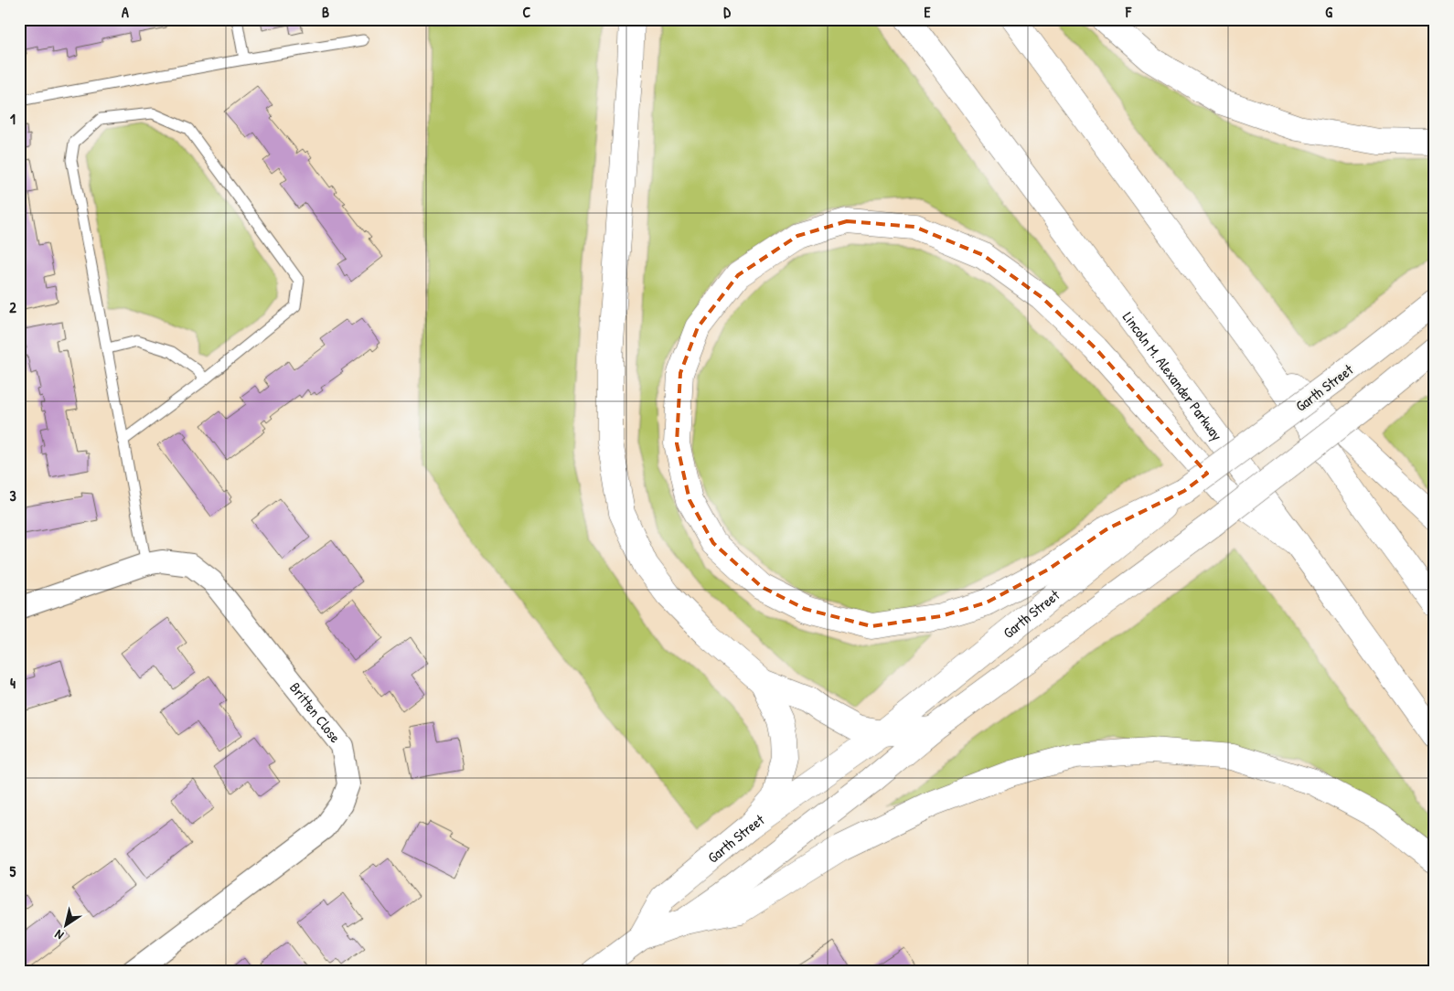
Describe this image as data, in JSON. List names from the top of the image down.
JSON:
{
  "streets": {
    "main road": ["Lincoln M. Alexander Parkway", "Garth Street"],
    "street": ["Britten Close"]
  },
  "north": "bottom left",
  "grid": {
    "columns": [
      "A",
      "B",
      "C",
      "D",
      "E",
      "F",
      "G"
    ],
    "rows": [
      "1",
      "2",
      "3",
      "4",
      "5"
    ]
  }
}
